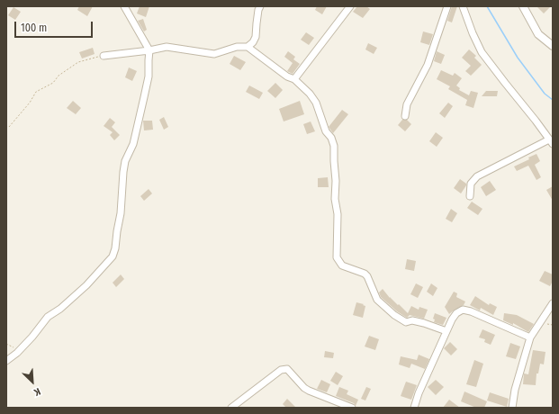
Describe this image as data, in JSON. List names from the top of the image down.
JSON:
{
  "scale_bar": "100 m",
  "north": "bottom right"
}
